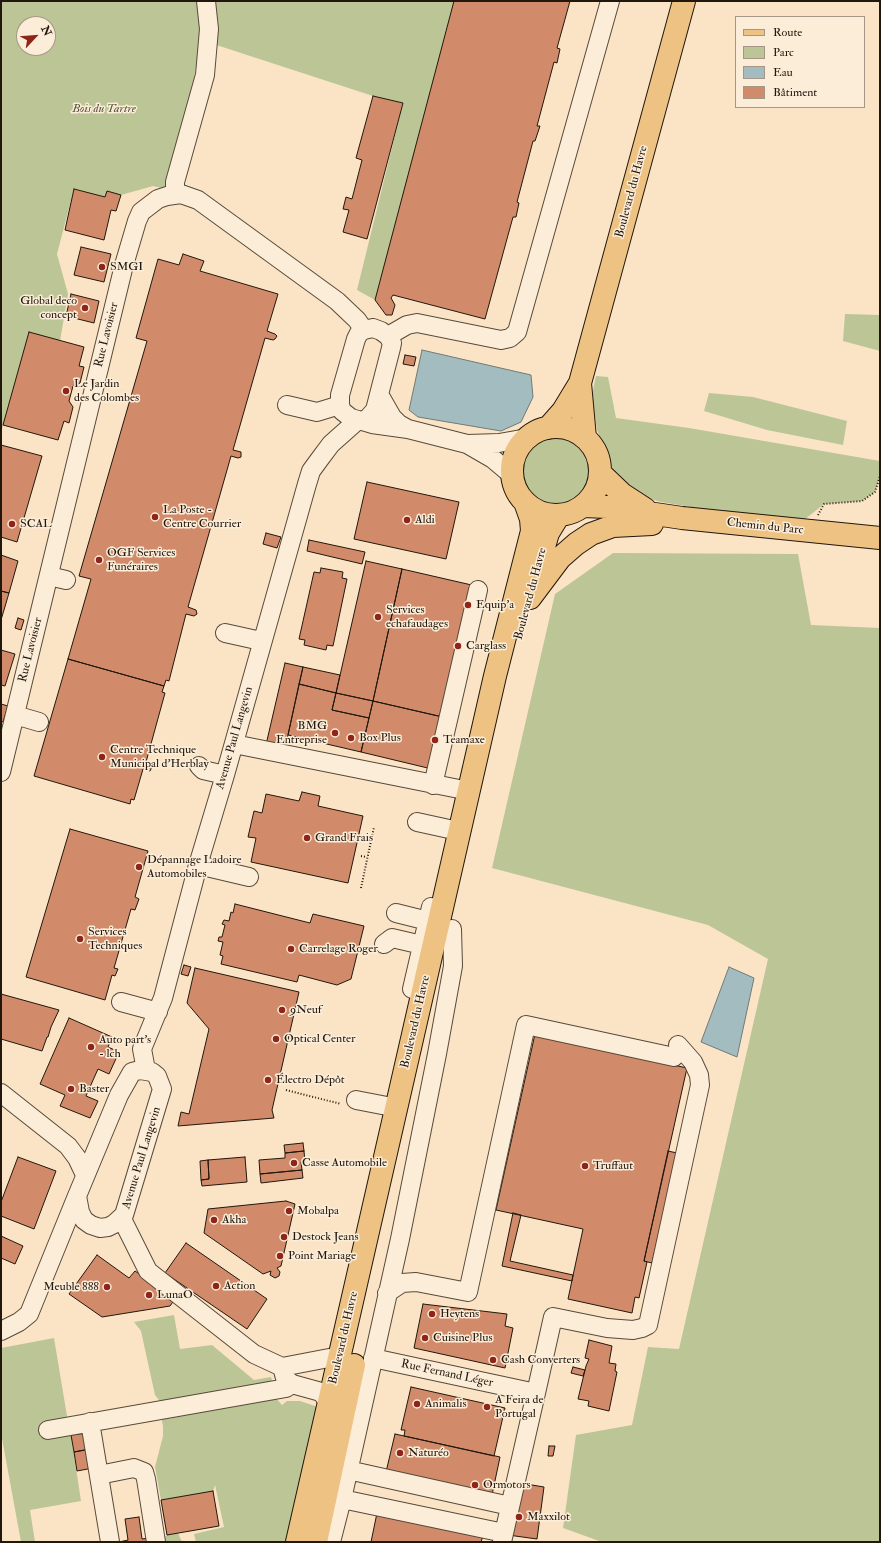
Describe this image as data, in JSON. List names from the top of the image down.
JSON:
{
  "streets": {
    "main road": ["Boulevard du Havre", "Chemin du Parc"],
    "street": ["Rue Lavoisier", "Avenue Paul Langevin", "Rue Fernand Léger"]
  },
  "crossings": [
    ["Boulevard du Havre", "Chemin du Parc"]
  ],
  "parks": ["Bois du Tartre"],
  "places": [
    "SMGI",
    "Global deco concept",
    "Le Jardin des Colombes",
    "La Poste - Centre Courrier",
    "Aldi",
    "SCAL",
    "OGF Services Funéraires",
    "Equip'a",
    "Services echafaudages",
    "Carglass",
    "BMG Entreprise",
    "Box Plus",
    "Teamaxe",
    "Centre Technique Municipal d'Herblay",
    "Grand Frais",
    "Dépannage Ladoire Automobiles",
    "Services Techniques",
    "Carrelage Roger",
    "9Neuf",
    "Optical Center",
    "Auto part's - lch",
    "Électro Dépôt",
    "Baster",
    "Casse Automobile",
    "Truffaut",
    "Mobalpa",
    "Akha",
    "Destock Jeans",
    "Point Mariage",
    "Action",
    "Meuble 888",
    "LunaO",
    "Heytens",
    "Cuisine Plus",
    "Cash Converters",
    "Animalis",
    "A Feira de Portugal",
    "Naturéo",
    "Ormotors",
    "Maxxilot"
  ],
  "legend": [
    "Route",
    "Parc",
    "Eau",
    "Bâtiment"
  ],
  "north": "top right"
}
